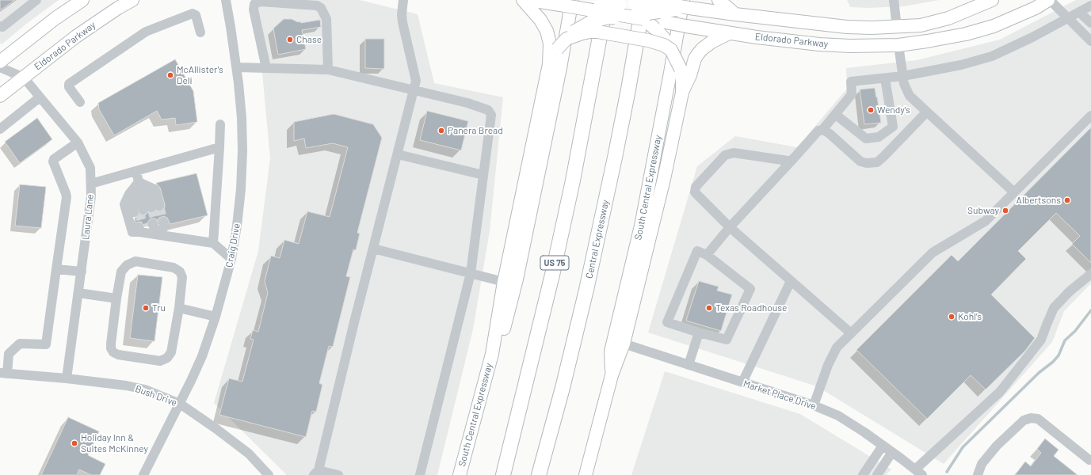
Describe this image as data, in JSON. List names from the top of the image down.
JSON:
{
  "streets": {
    "highway": ["Central Expressway", "US 75"],
    "main road": ["Eldorado Parkway", "South Central Expressway"],
    "street": [
      "Laura Lane",
      "Craig Drive",
      "Market Place Drive",
      "Bush Drive"
    ]
  },
  "crossings": [
    ["Eldorado Parkway", "South Central Expressway"],
    ["Eldorado Parkway", "Laura Lane"],
    ["Eldorado Parkway", "Central Expressway"],
    ["South Central Expressway", "Market Place Drive"],
    ["Laura Lane", "Bush Drive"],
    ["Craig Drive", "Bush Drive"]
  ],
  "places": [
    "Chase",
    "McAllister's Deli",
    "Wendy's",
    "Panera Bread",
    "Albertsons",
    "Subway",
    "Tru",
    "Texas Roadhouse",
    "Kohl's",
    "Holiday Inn & Suites McKinney"
  ]
}
